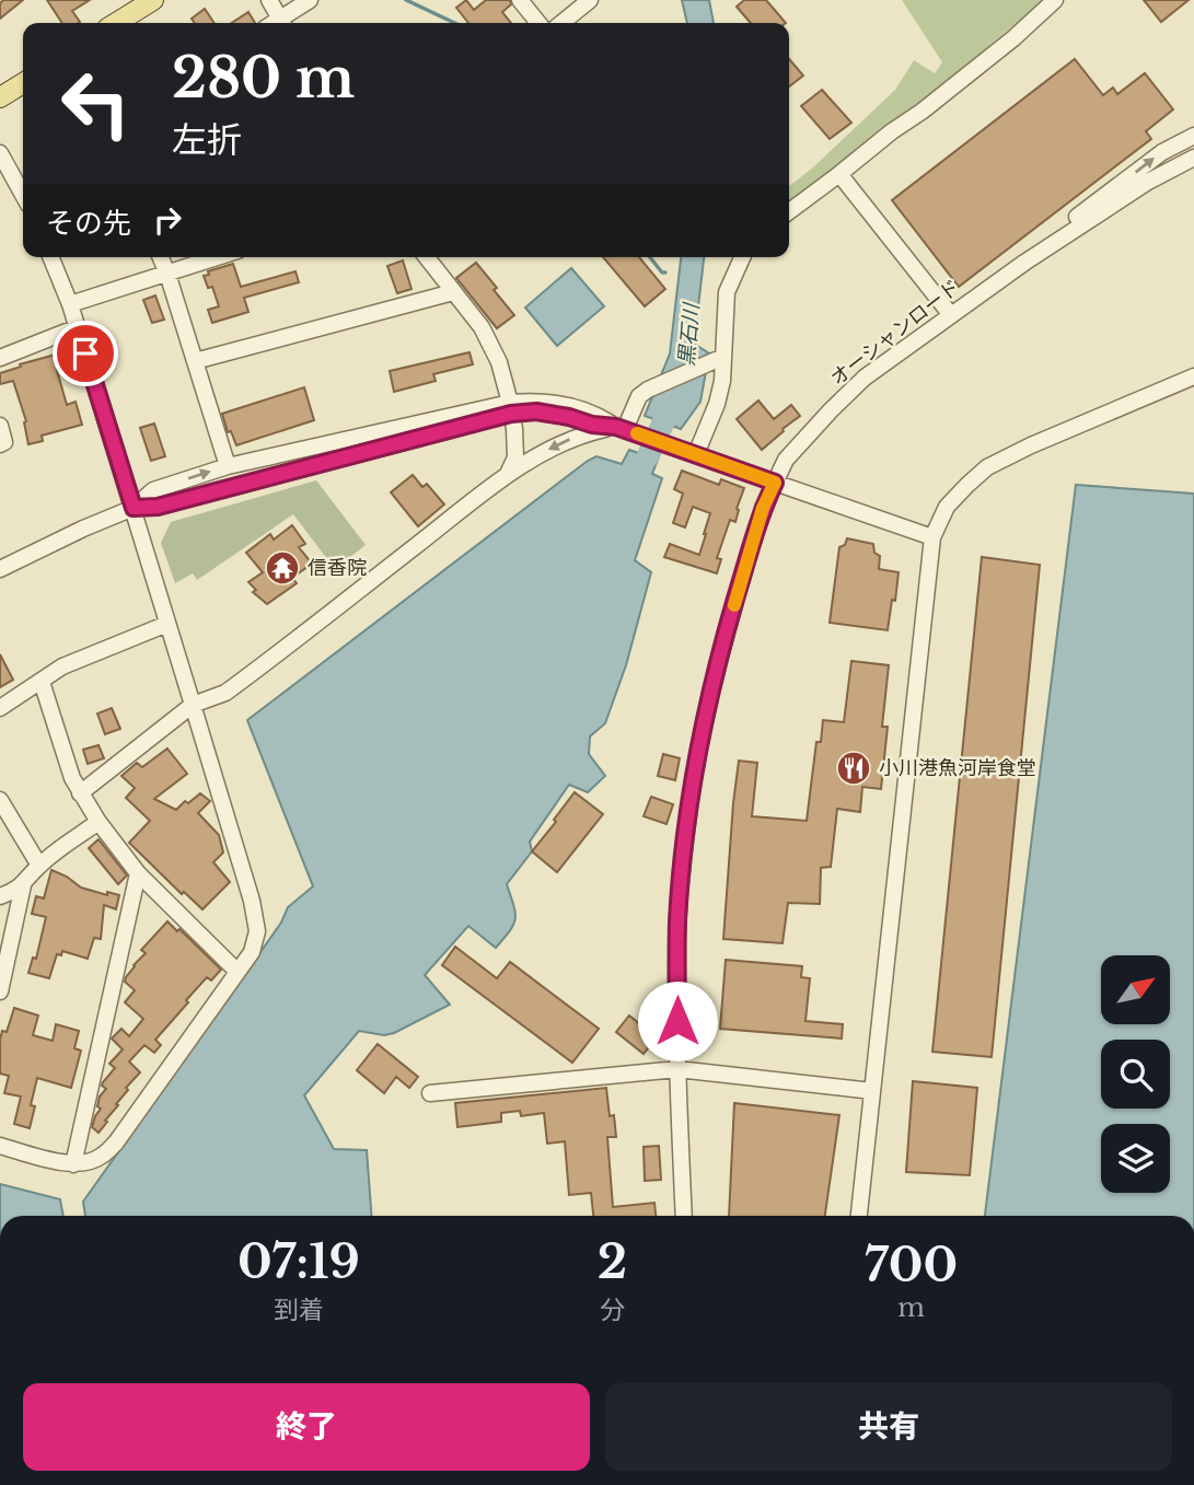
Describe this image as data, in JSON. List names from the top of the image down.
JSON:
{
  "streets": {
    "street": ["オーシャンロード"]
  },
  "water": ["黒石川"],
  "places": {
    "temple": ["信香院"],
    "restaurant": ["小川港魚河岸食堂"]
  },
  "north": "top right",
  "page": {
    "turn": ["280 m", "左折"],
    "then": "その先",
    "eta": [
      "07:19",
      "到着",
      "2",
      "分",
      "700",
      "m"
    ],
    "buttons": ["終了", "共有"]
  }
}
